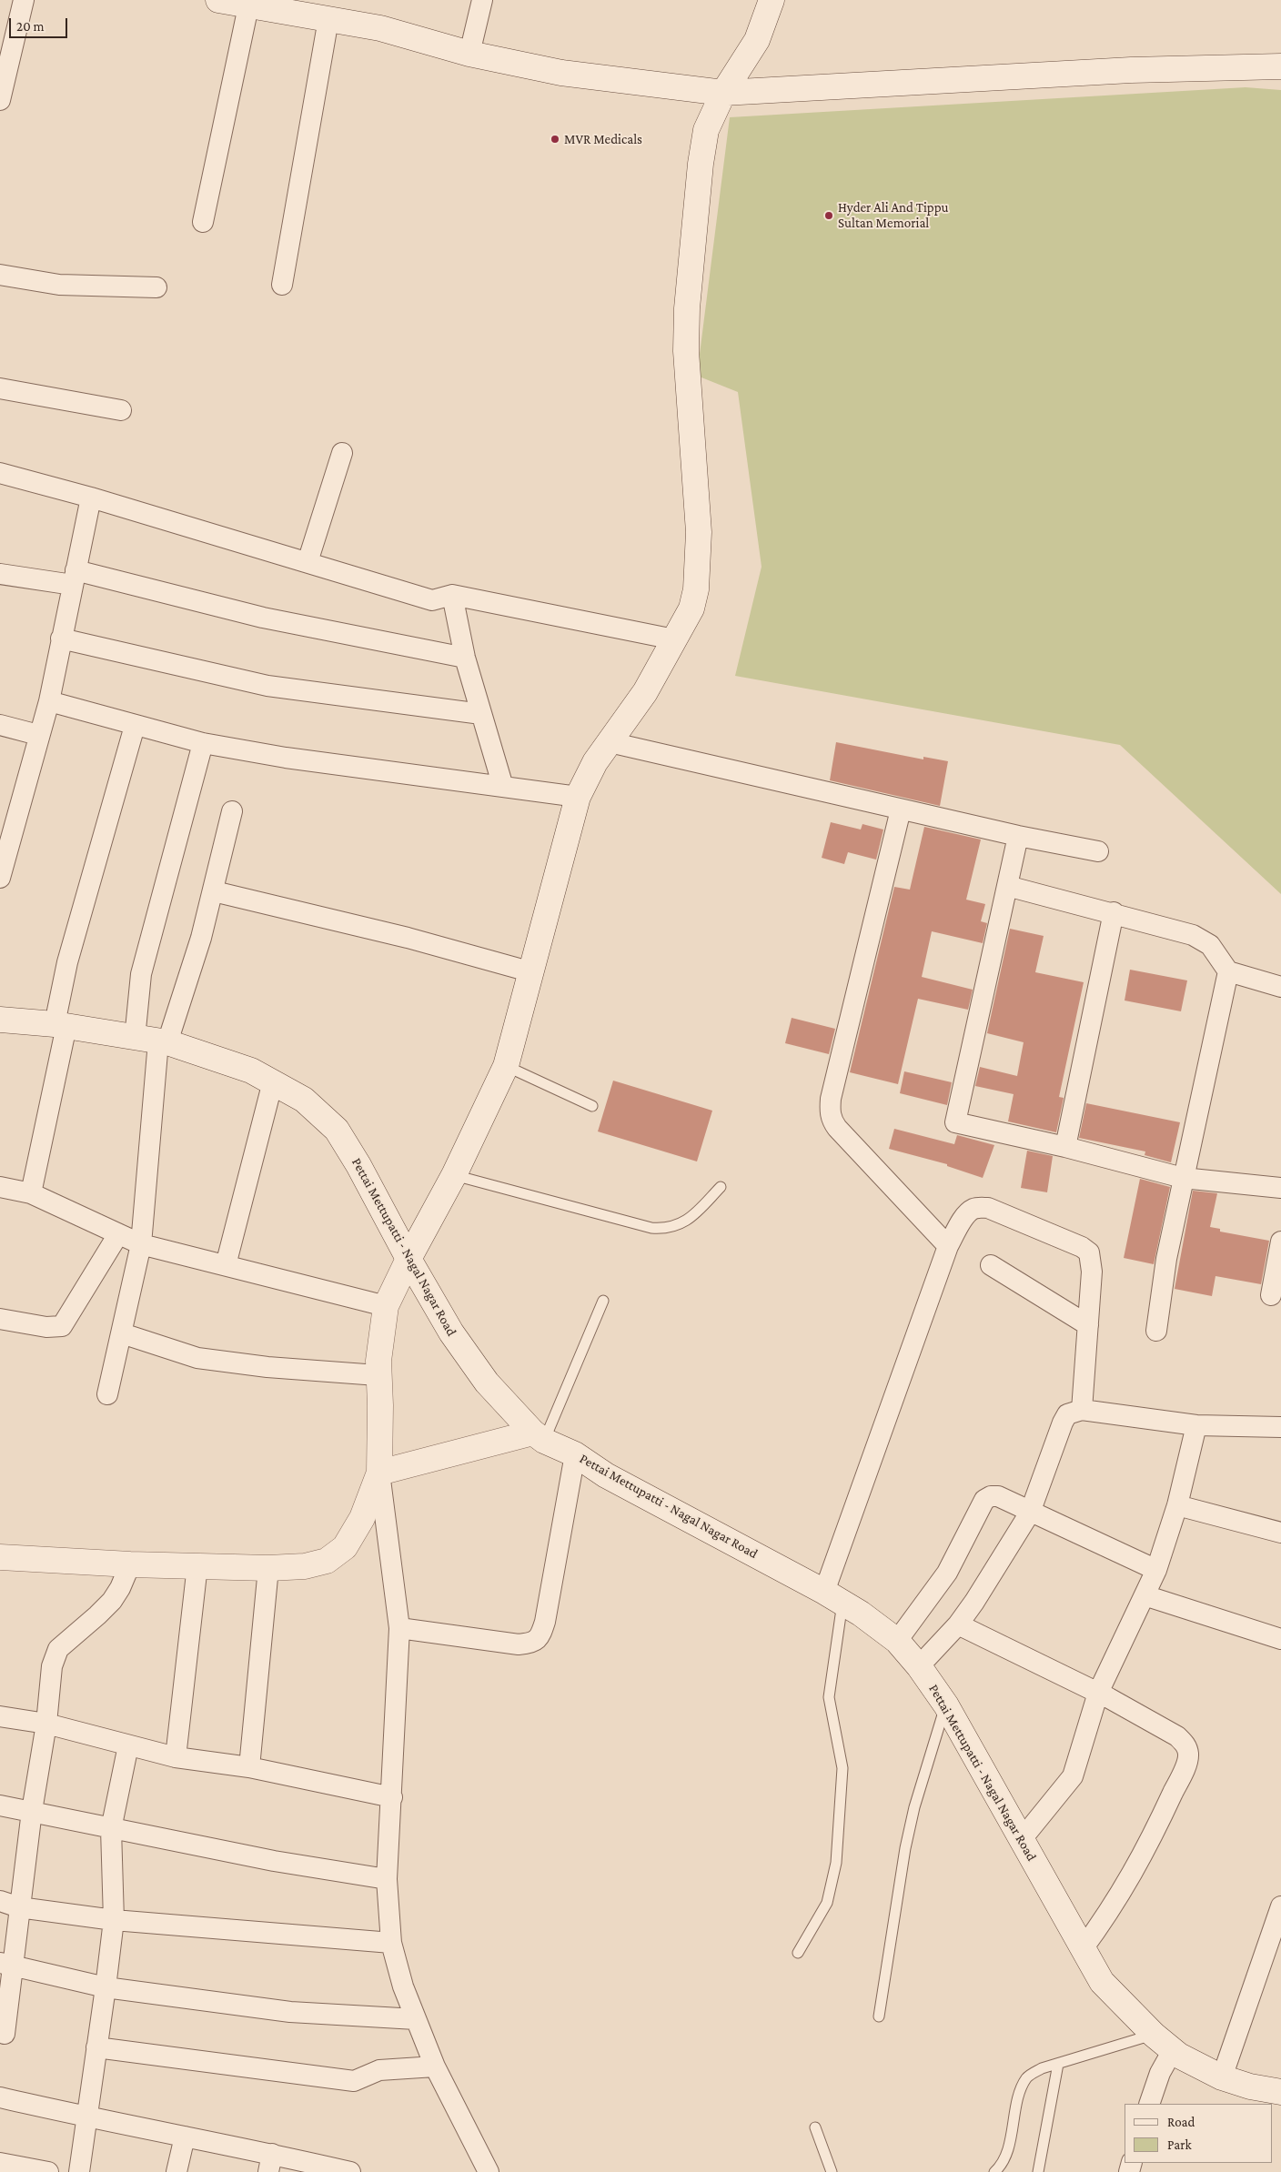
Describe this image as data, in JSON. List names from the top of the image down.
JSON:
{
  "streets": {
    "main road": ["Pettai Mettupatti - Nagal Nagar Road"]
  },
  "places": ["MVR Medicals", "Hyder Ali And Tippu Sultan Memorial"],
  "legend": ["Road", "Park"],
  "scale_bar": "20 m"
}
